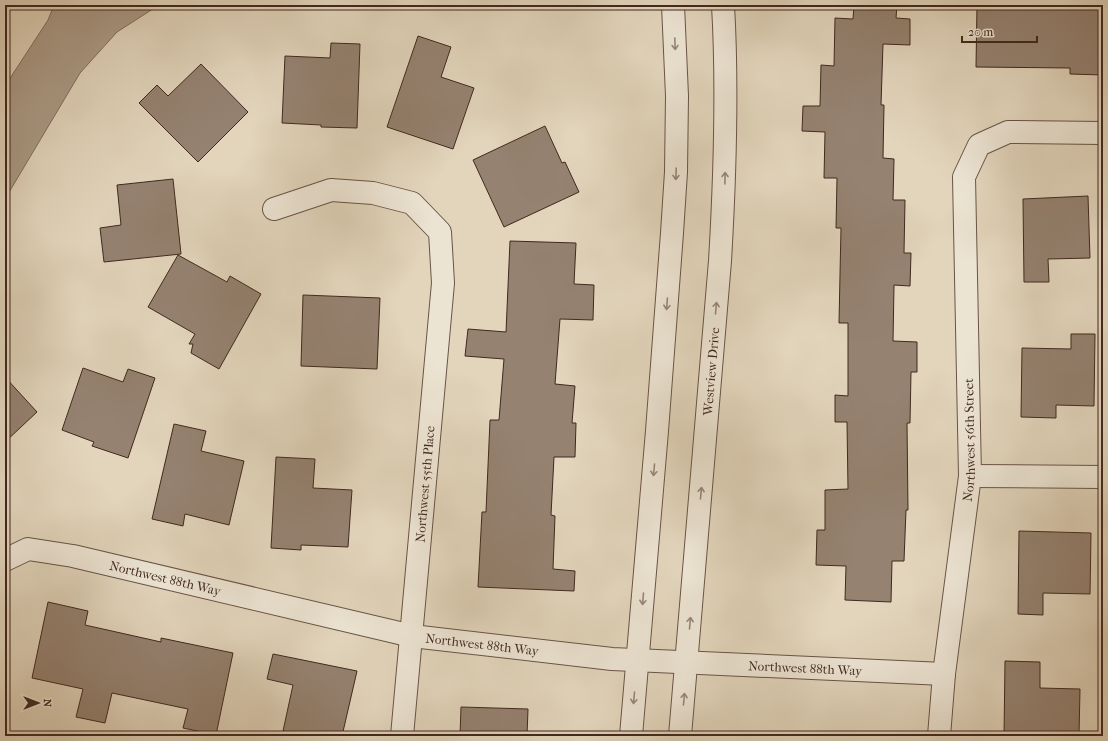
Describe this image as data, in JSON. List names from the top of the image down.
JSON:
{
  "streets": {
    "street": [
      "Westview Drive",
      "Northwest 56th Street",
      "Northwest 55th Place",
      "Northwest 88th Way"
    ]
  },
  "crossings": [
    ["Westview Drive", "Northwest 88th Way"],
    ["Northwest 56th Street", "Northwest 88th Way"],
    ["Northwest 55th Place", "Northwest 88th Way"]
  ],
  "scale_bar": "20 m",
  "north": "right"
}
